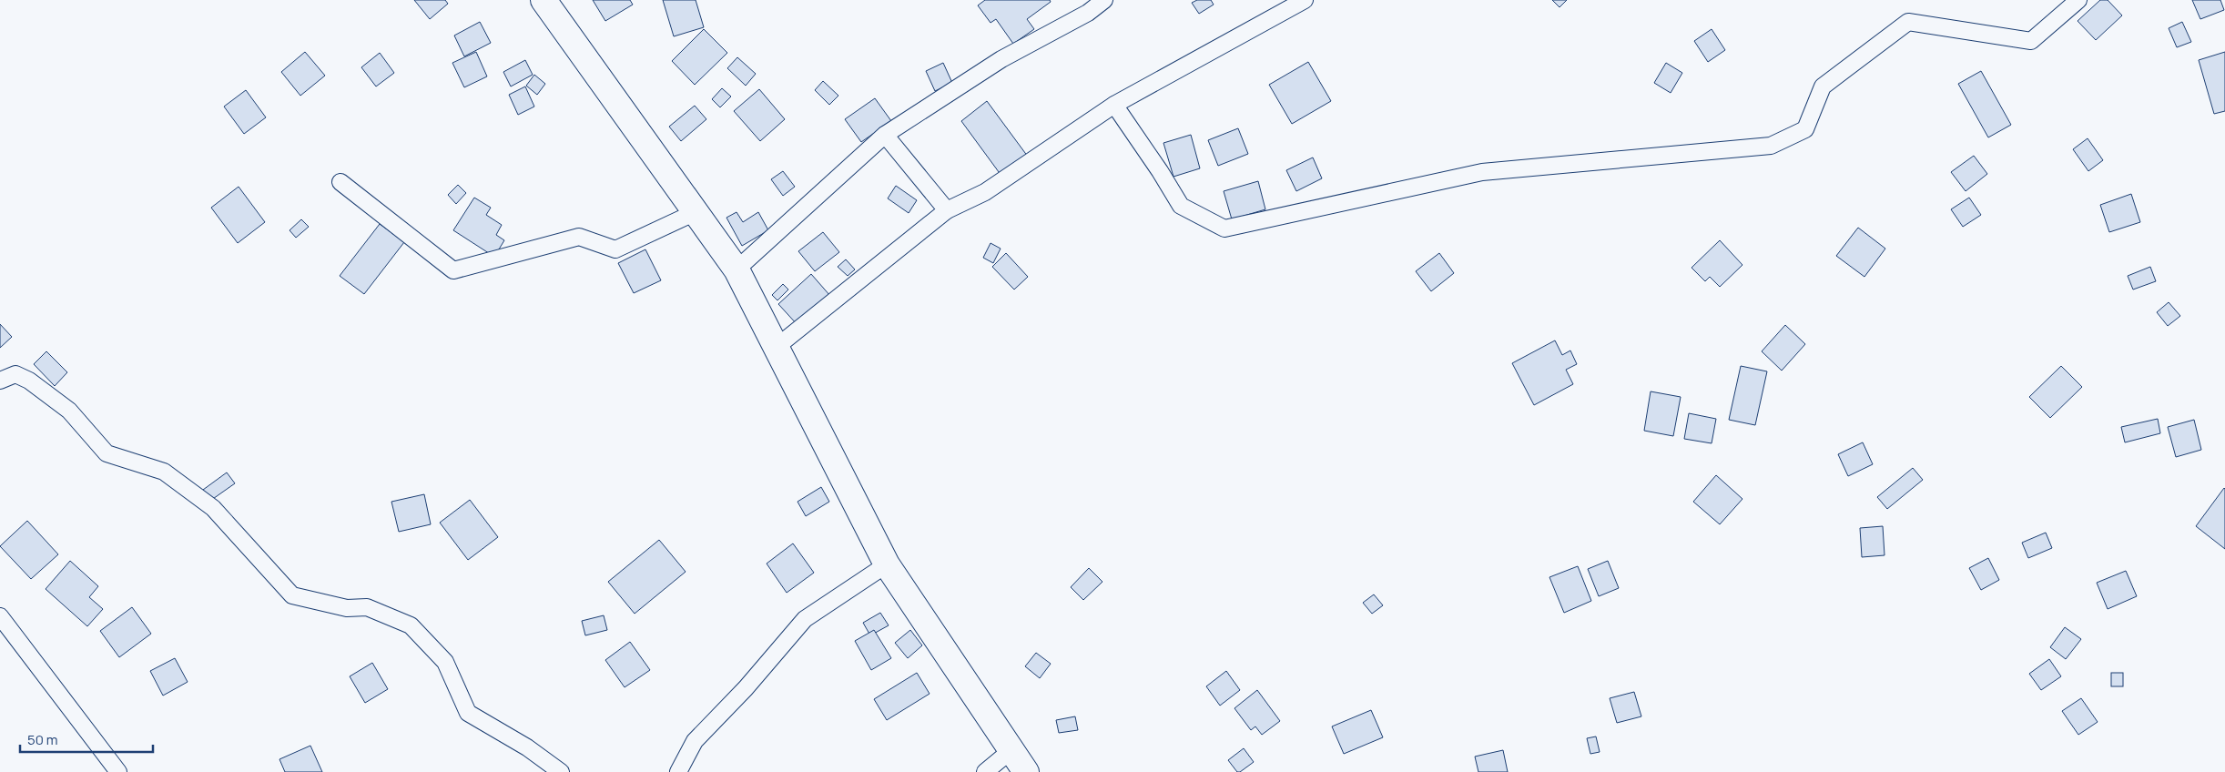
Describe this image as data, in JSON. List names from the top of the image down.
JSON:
{
  "scale_bar": "50 m"
}
